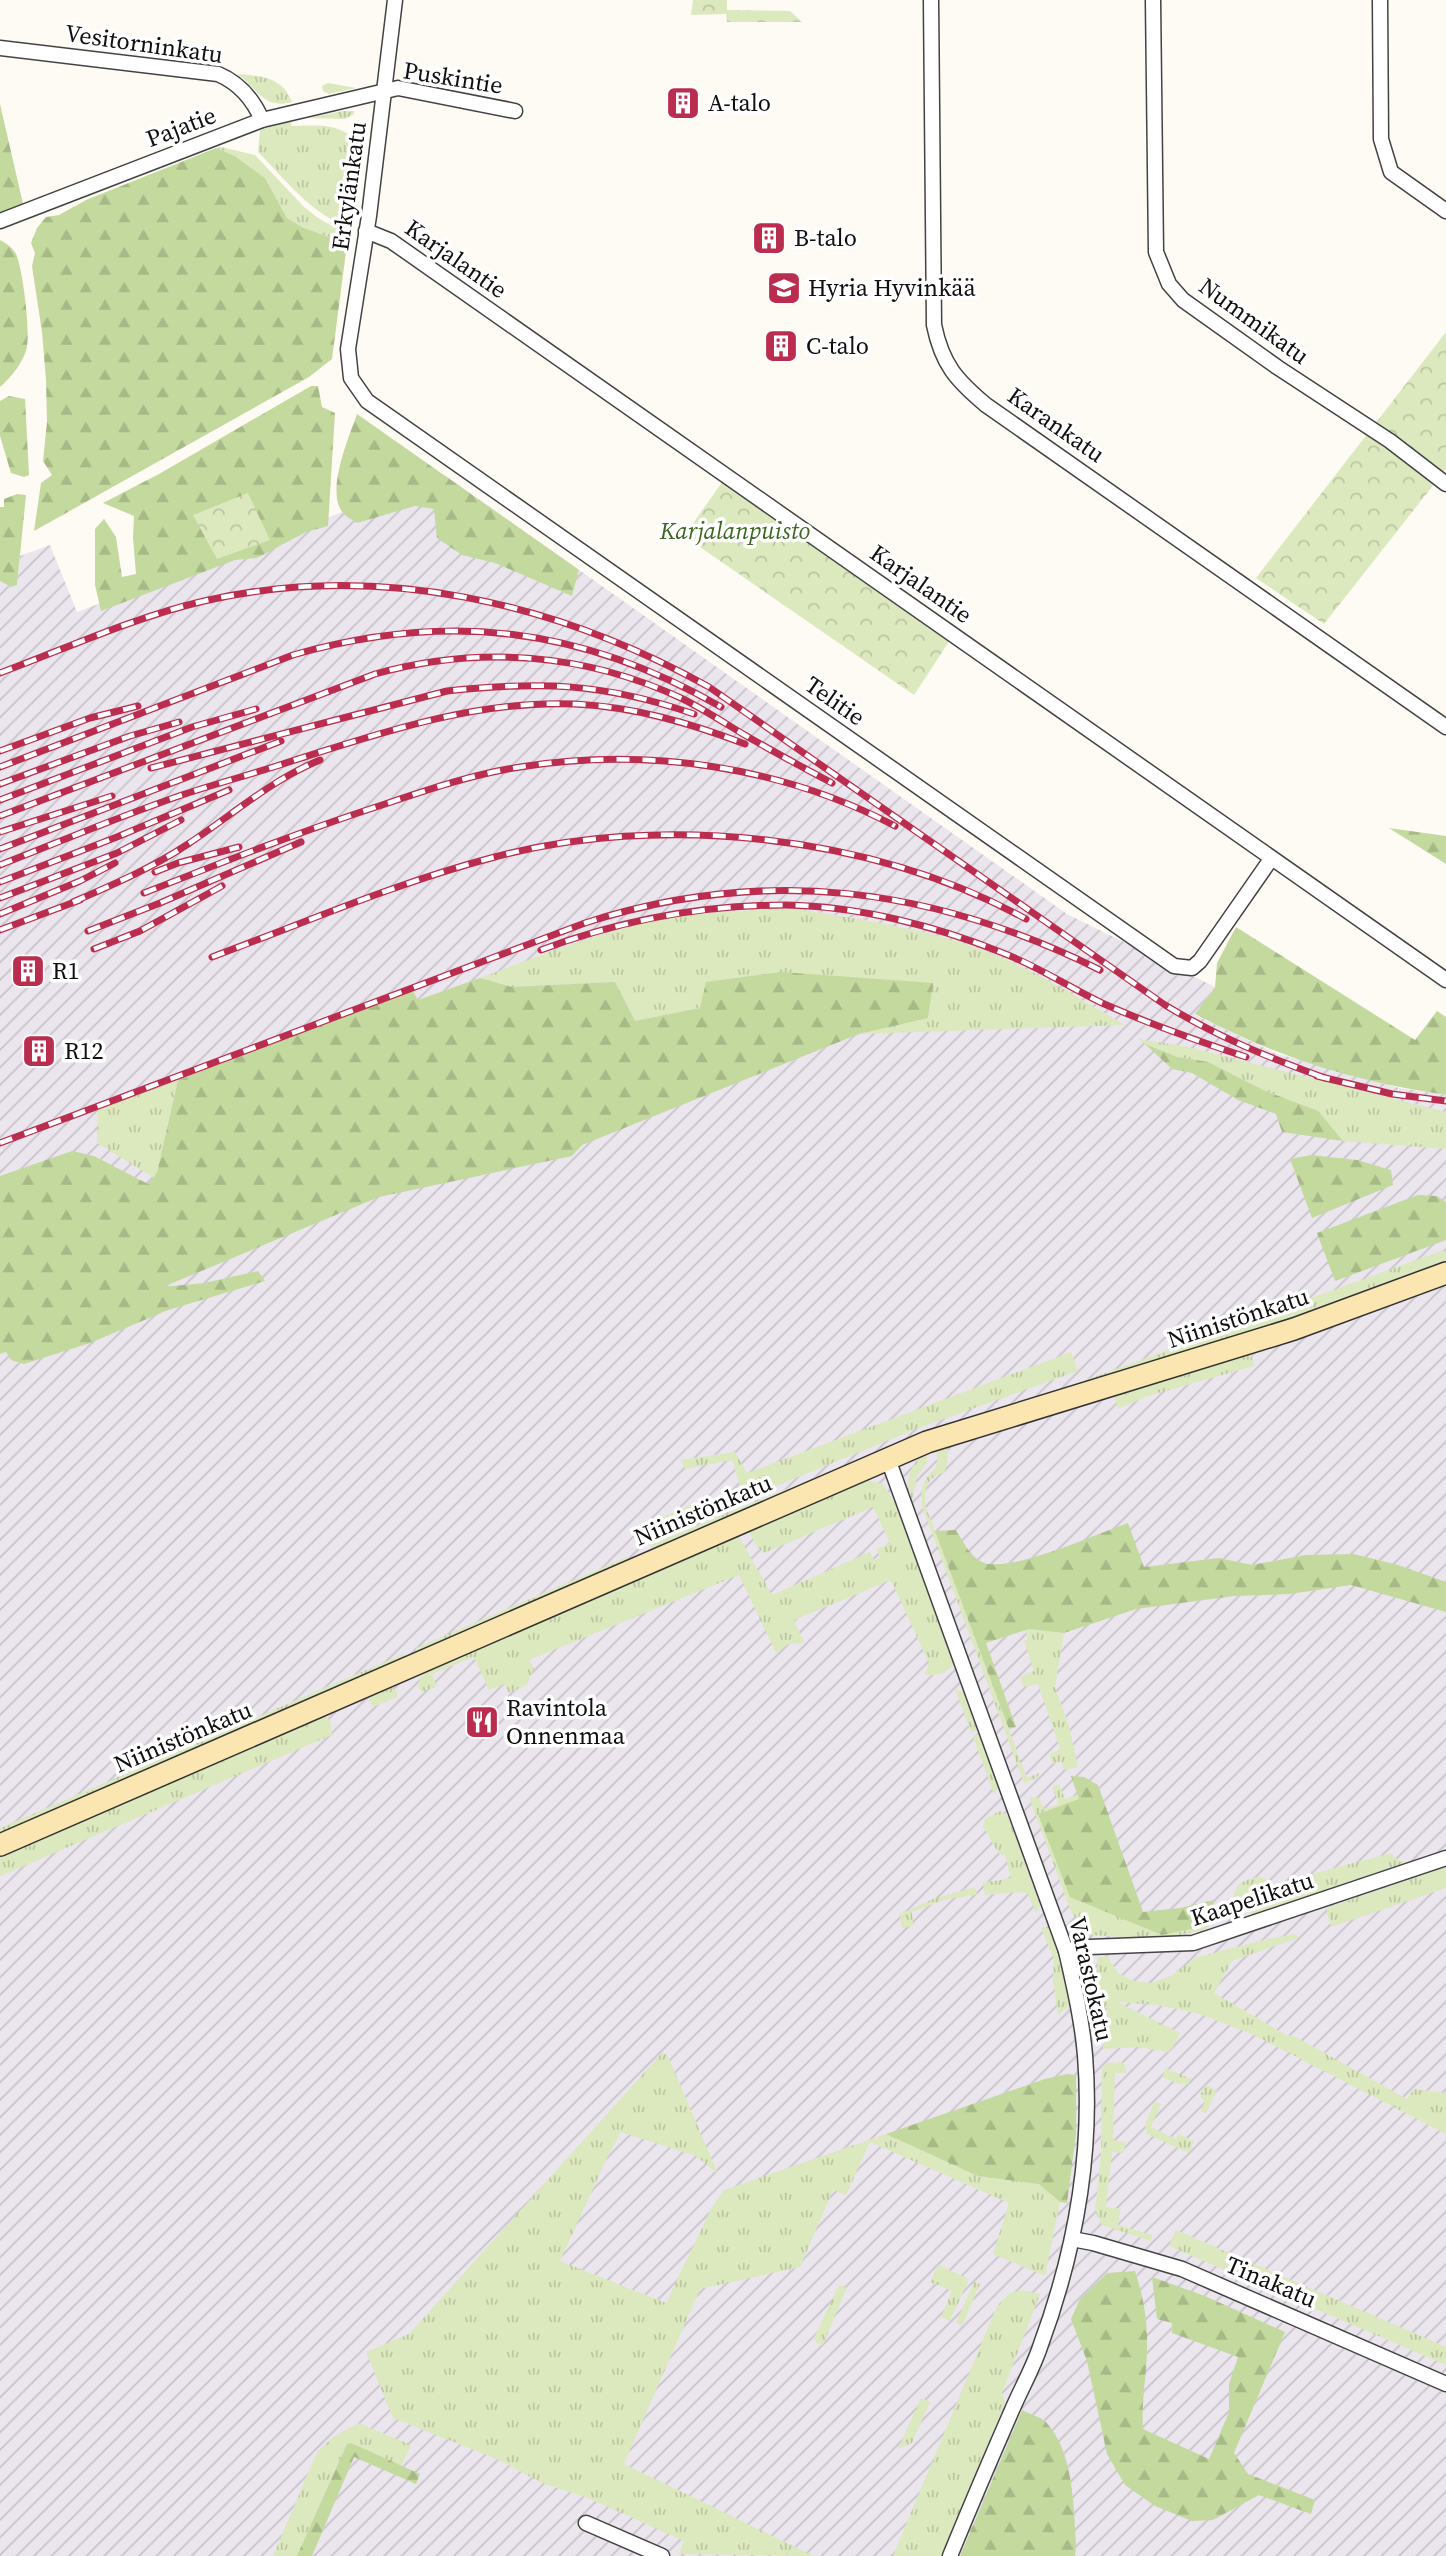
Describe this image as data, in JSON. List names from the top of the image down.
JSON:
{
  "streets": {
    "street": [
      "Vesitorninkatu",
      "Puskintie",
      "Pajatie",
      "Erkylänkatu",
      "Karjalantie",
      "Nummikatu",
      "Karankatu",
      "Telitie",
      "Niinistönkatu",
      "Kaapelikatu",
      "Varastokatu",
      "Tinakatu"
    ]
  },
  "crossings": [
    ["Vesitorninkatu", "Pajatie"],
    ["Puskintie", "Pajatie"],
    ["Puskintie", "Erkylänkatu"],
    ["Pajatie", "Erkylänkatu"],
    ["Erkylänkatu", "Karjalantie"],
    ["Erkylänkatu", "Telitie"],
    ["Karjalantie", "Telitie"],
    ["Niinistönkatu", "Varastokatu"],
    ["Kaapelikatu", "Varastokatu"],
    ["Varastokatu", "Tinakatu"]
  ],
  "parks": ["Karjalanpuisto"],
  "places": {
    "building": [
      "A-talo",
      "B-talo",
      "C-talo",
      "R1",
      "R12"
    ],
    "school or university": ["Hyria Hyvinkää"],
    "restaurant": ["Ravintola Onnenmaa"]
  }
}
